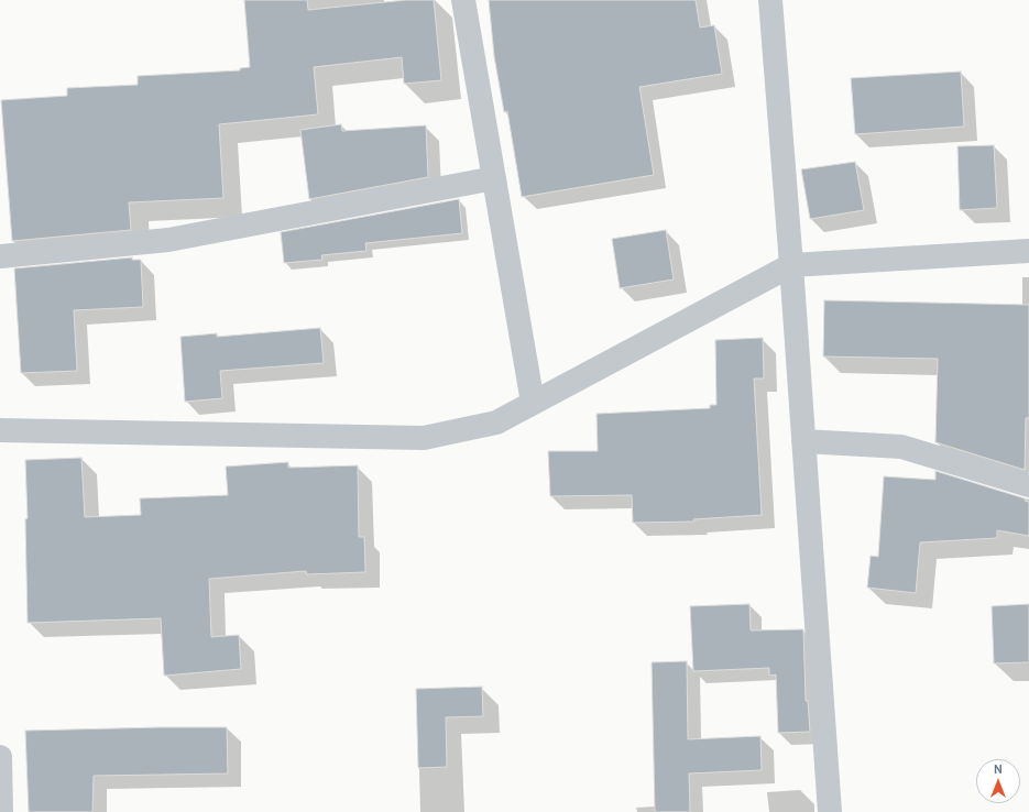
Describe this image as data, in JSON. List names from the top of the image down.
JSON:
{
  "north": "top"
}
